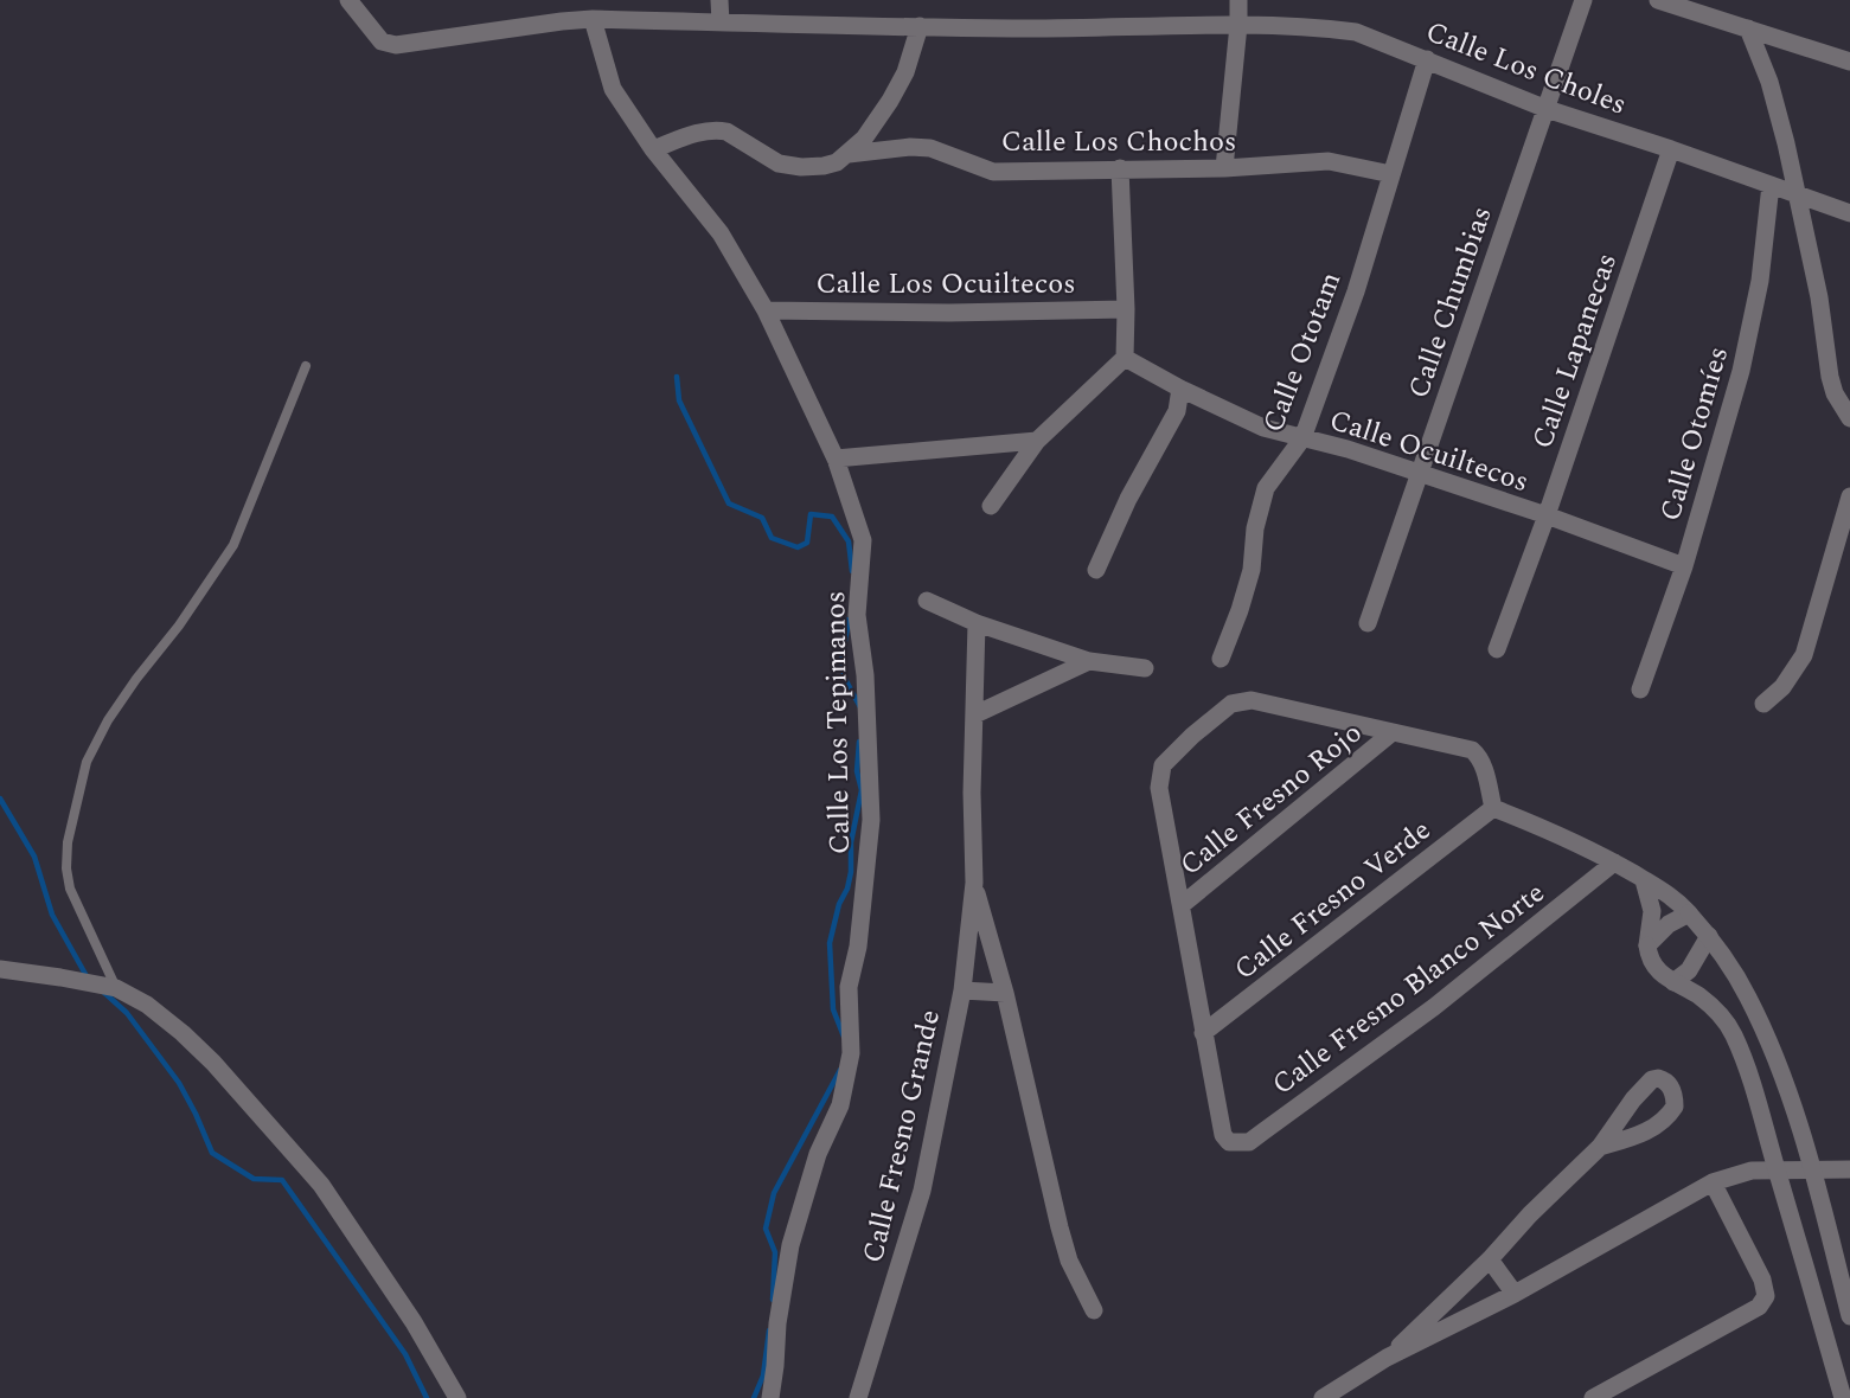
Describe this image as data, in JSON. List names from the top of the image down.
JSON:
{
  "streets": {
    "street": [
      "Calle Los Choles",
      "Calle Los Chochos",
      "Calle Los Ocuiltecos",
      "Calle Chumbias",
      "Calle Lapanecas",
      "Calle Ototam",
      "Calle Otomíes",
      "Calle Ocuiltecos",
      "Calle Los Tepimanos",
      "Calle Fresno Rojo",
      "Calle Fresno Verde",
      "Calle Fresno Blanco Norte",
      "Calle Fresno Grande"
    ]
  },
  "crossings": [
    ["Calle Los Choles", "Calle Chumbias"],
    ["Calle Los Choles", "Calle Lapanecas"],
    ["Calle Los Choles", "Calle Ototam"],
    ["Calle Los Choles", "Calle Otomíes"],
    ["Calle Los Choles", "Calle Los Tepimanos"],
    ["Calle Los Chochos", "Calle Ototam"],
    ["Calle Los Ocuiltecos", "Calle Los Tepimanos"],
    ["Calle Chumbias", "Calle Ocuiltecos"],
    ["Calle Lapanecas", "Calle Ocuiltecos"],
    ["Calle Ototam", "Calle Ocuiltecos"],
    ["Calle Otomíes", "Calle Ocuiltecos"],
    ["Calle Fresno Verde", "Calle Fresno Blanco Norte"]
  ]
}
